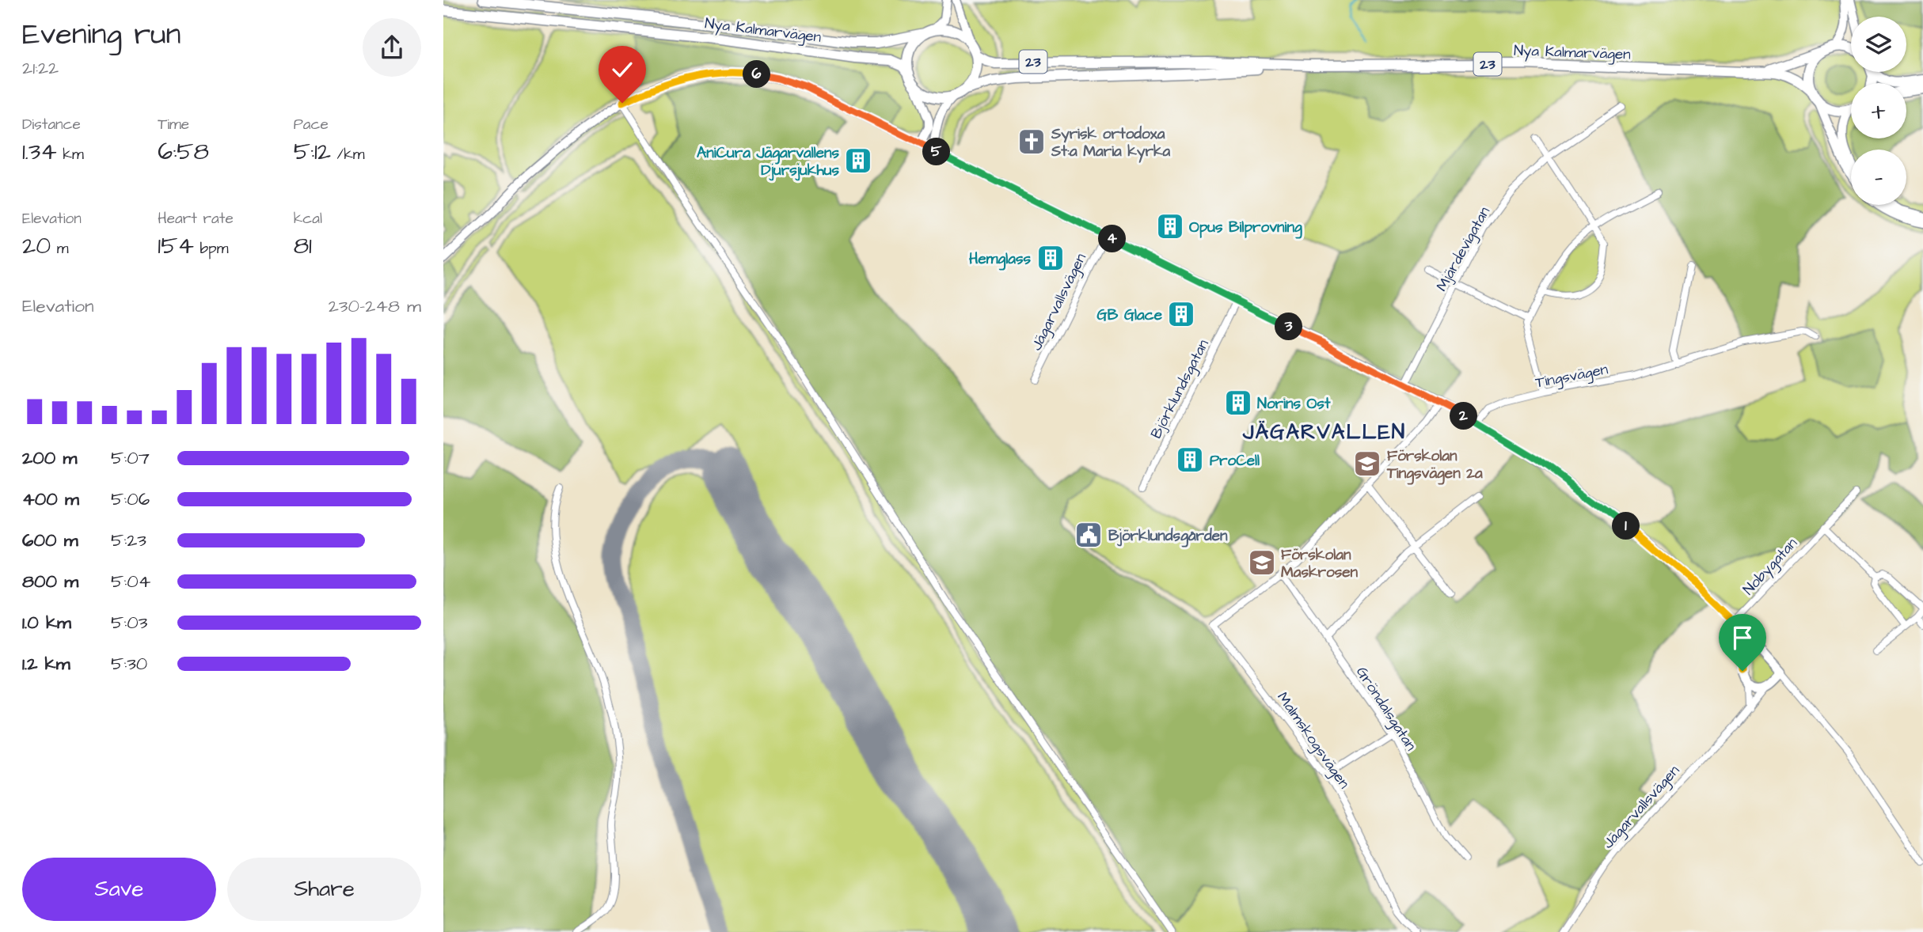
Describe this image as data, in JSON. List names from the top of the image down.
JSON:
{
  "streets": {
    "main road": ["Nya Kalmarvägen", "23"],
    "street": [
      "Mjärdevigatan",
      "Jägarvallsvägen",
      "Tingsvägen",
      "Björklundsgatan",
      "Nobygatan",
      "Gröndalsgatan",
      "Malmskogsvägen"
    ]
  },
  "crossings": [
    ["Nya Kalmarvägen", "23"],
    ["Gröndalsgatan", "Malmskogsvägen"]
  ],
  "districts": ["JÄGARVALLEN"],
  "places": {
    "church": ["Syrisk ortodoxa St:a Maria kyrka"],
    "building": [
      "AniCura Jägarvallens Djursjukhus",
      "Opus Bilprovning",
      "Hemglass",
      "GB Glace",
      "Norins Ost",
      "ProCell"
    ],
    "school or university": ["Förskolan Tingsvägen 2a", "Förskolan Maskrosen"],
    "public building": ["Björklundsgården"]
  },
  "page": {
    "heading": ["Evening run", "21:22"],
    "map_buttons": ["+", "−"],
    "pins": [
      "6",
      "5",
      "4",
      "3",
      "2",
      "1"
    ],
    "stats": [
      ["Distance", "1.34 km"],
      ["Time", "6:58"],
      ["Pace", "5:12 /km"],
      ["Elevation", "20 m"],
      ["Heart rate", "154 bpm"],
      ["kcal", "81"]
    ],
    "chart": ["Elevation", "230–248 m"],
    "list": [
      {
        "name": "200 m",
        "note": "5:07"
      },
      {
        "name": "400 m",
        "note": "5:06"
      },
      {
        "name": "600 m",
        "note": "5:23"
      },
      {
        "name": "800 m",
        "note": "5:04"
      },
      {
        "name": "1.0 km",
        "note": "5:03"
      },
      {
        "name": "1.2 km",
        "note": "5:30"
      }
    ],
    "buttons": ["Save", "Share"]
  }
}
